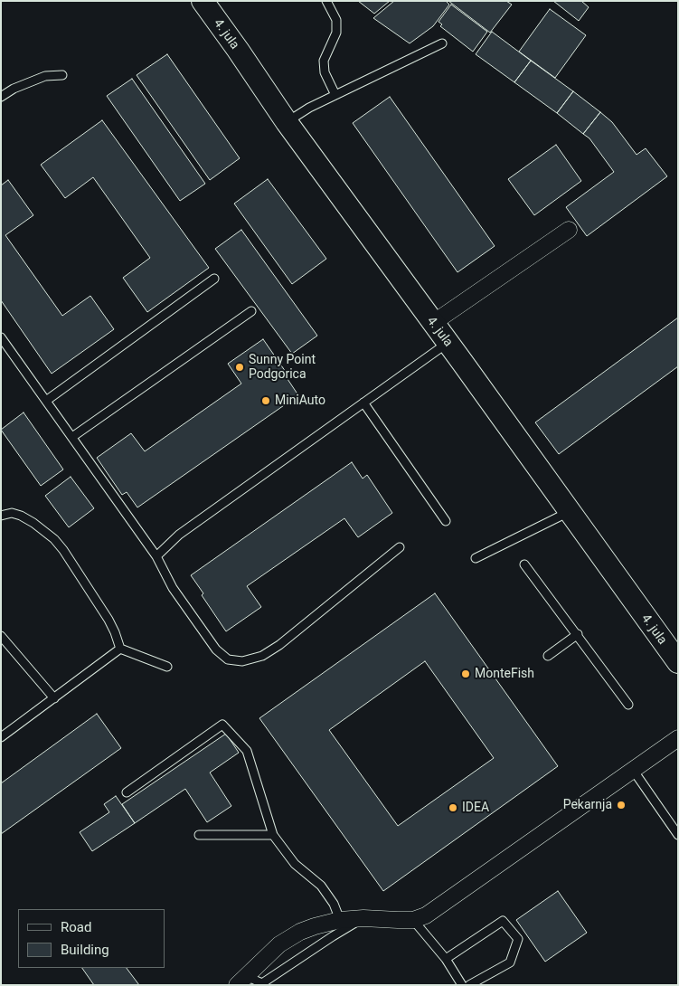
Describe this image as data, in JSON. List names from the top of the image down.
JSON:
{
  "streets": {
    "main road": ["4. jula"]
  },
  "places": [
    "Sunny Point Podgorica",
    "MiniAuto",
    "MonteFish",
    "Pekarnja",
    "IDEA"
  ],
  "legend": ["Road", "Building"]
}
